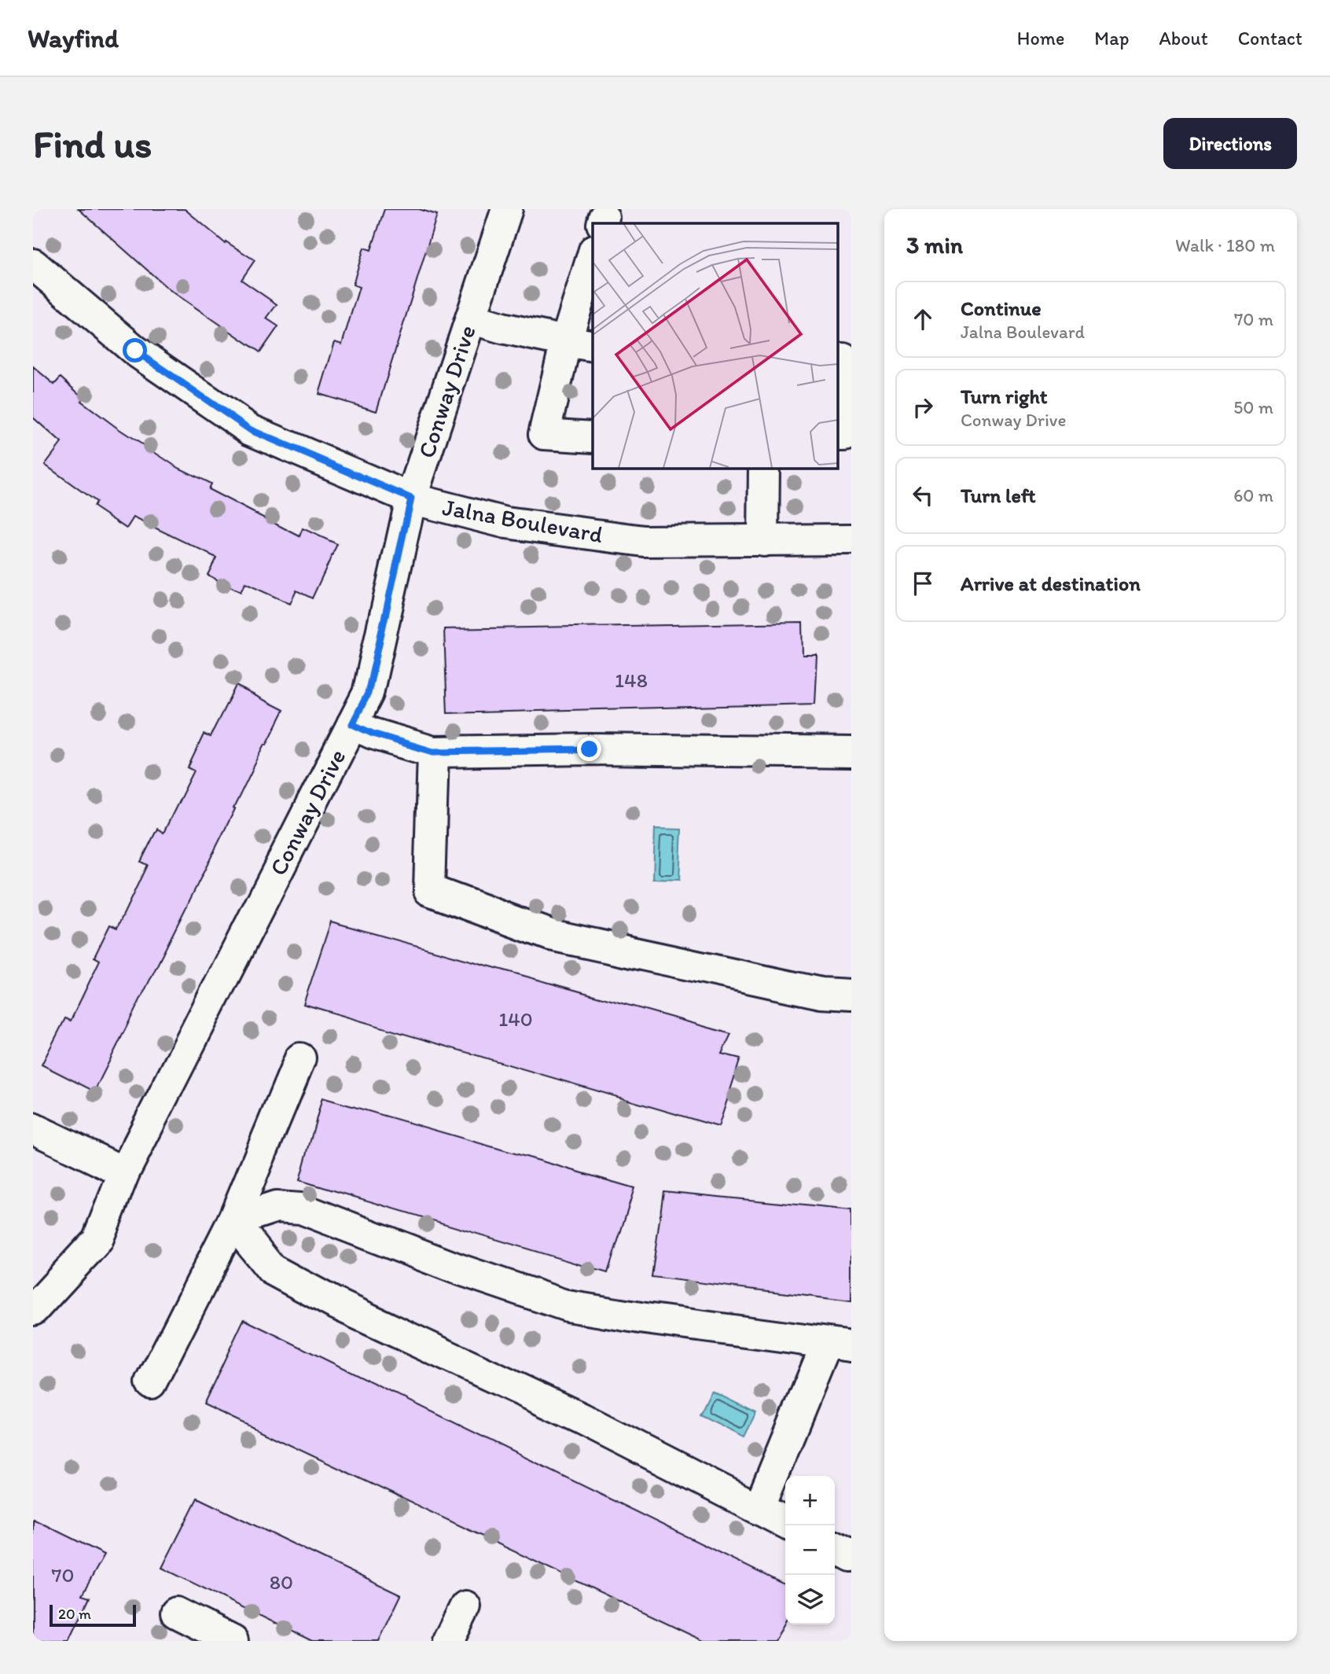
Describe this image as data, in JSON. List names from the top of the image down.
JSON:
{
  "streets": {
    "street": ["Conway Drive", "Jalna Boulevard"]
  },
  "crossings": [
    ["Conway Drive", "Jalna Boulevard"]
  ],
  "house_numbers": [
    "148",
    "140",
    "70",
    "80"
  ],
  "scale_bar": "20 m",
  "page": {
    "header": "Wayfind",
    "nav": [
      "Home",
      "Map",
      "About",
      "Contact"
    ],
    "buttons": "Directions",
    "title": "Find us",
    "heading": ["3 min", "Walk · 180 m"],
    "list": [
      ["Continue", "Jalna Boulevard", "70 m"],
      ["Turn right", "Conway Drive", "50 m"],
      ["Turn left", "60 m"],
      "Arrive at destination"
    ],
    "map_buttons": ["+", "−"],
    "scale": "20 m"
  }
}
